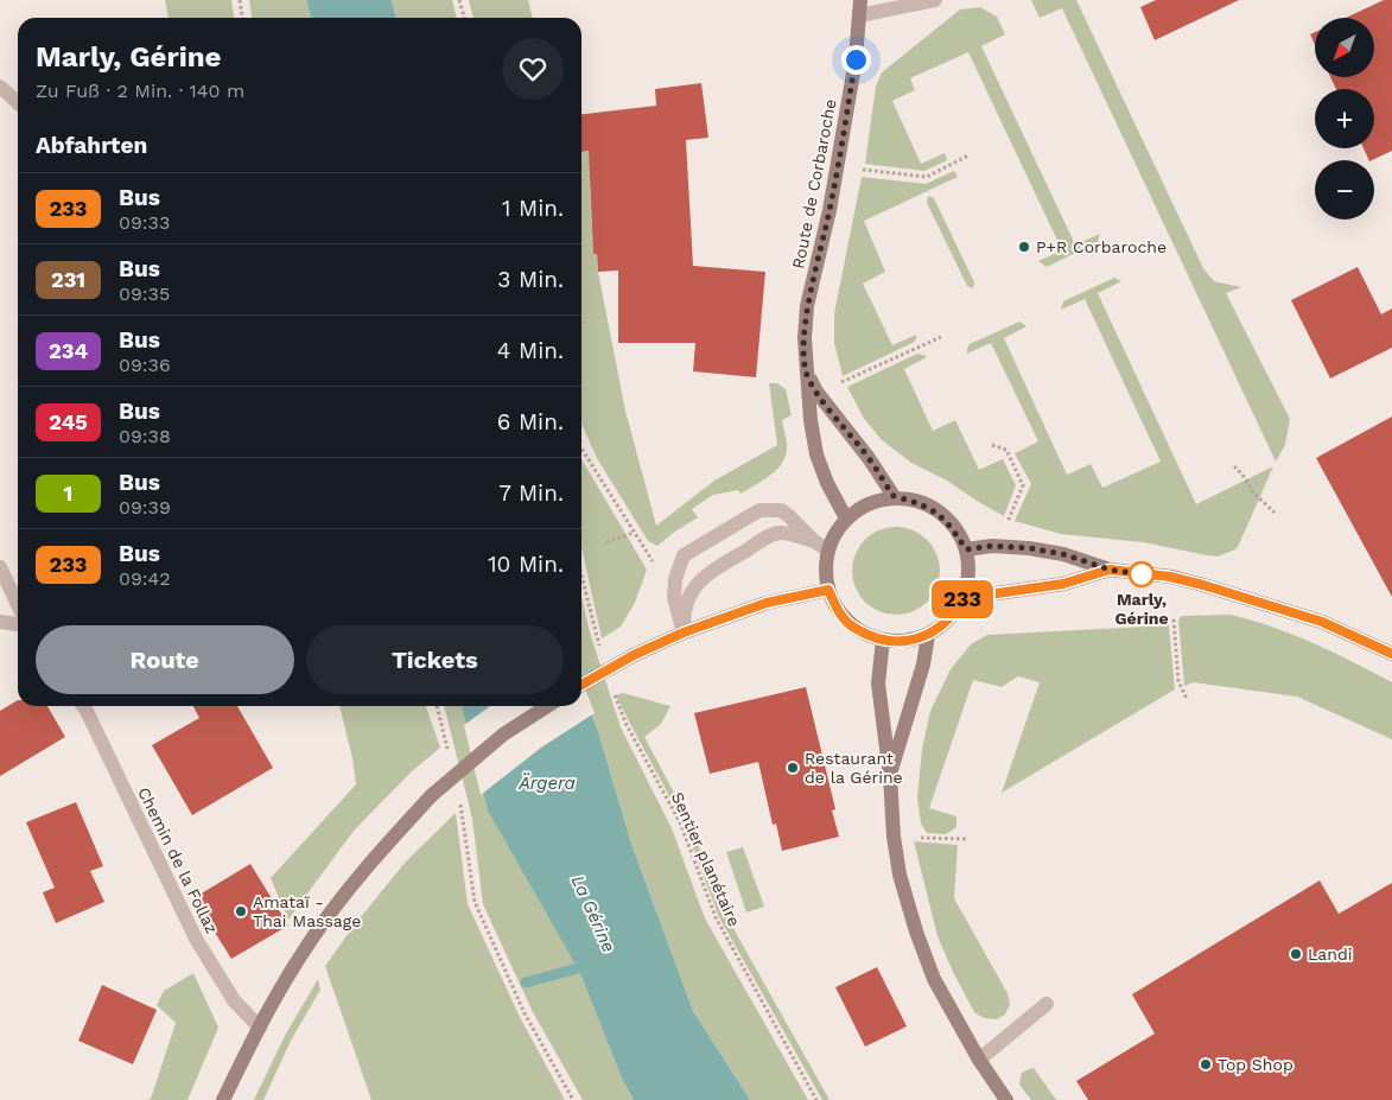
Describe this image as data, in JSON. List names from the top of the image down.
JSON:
{
  "streets": {
    "main road": ["Route de Corbaroche"],
    "street": ["Chemin de la Follaz"],
    "path": ["Sentier planétaire"]
  },
  "water": ["Ärgera", "La Gérine"],
  "places": [
    "P+R Corbaroche",
    "Marly, Gérine",
    "Restaurant de la Gérine",
    "Amataï - Thai Massage",
    "Landi",
    "Top Shop"
  ],
  "lines": ["bus line 233"],
  "north": "bottom left",
  "page": {
    "on_map": "233",
    "map_buttons": ["+", "−"],
    "heading": [
      ["Marly, Gérine", "Zu Fuß · 2 Min. · 140 m"],
      "Abfahrten"
    ],
    "list": [
      {
        "mark": "233",
        "name": "Bus",
        "note": "09:33",
        "value": "1 Min."
      },
      {
        "mark": "231",
        "name": "Bus",
        "note": "09:35",
        "value": "3 Min."
      },
      {
        "mark": "234",
        "name": "Bus",
        "note": "09:36",
        "value": "4 Min."
      },
      {
        "mark": "245",
        "name": "Bus",
        "note": "09:38",
        "value": "6 Min."
      },
      {
        "mark": "1",
        "name": "Bus",
        "note": "09:39",
        "value": "7 Min."
      },
      {
        "mark": "233",
        "name": "Bus",
        "note": "09:42",
        "value": "10 Min."
      }
    ],
    "buttons": ["Route", "Tickets"]
  }
}
